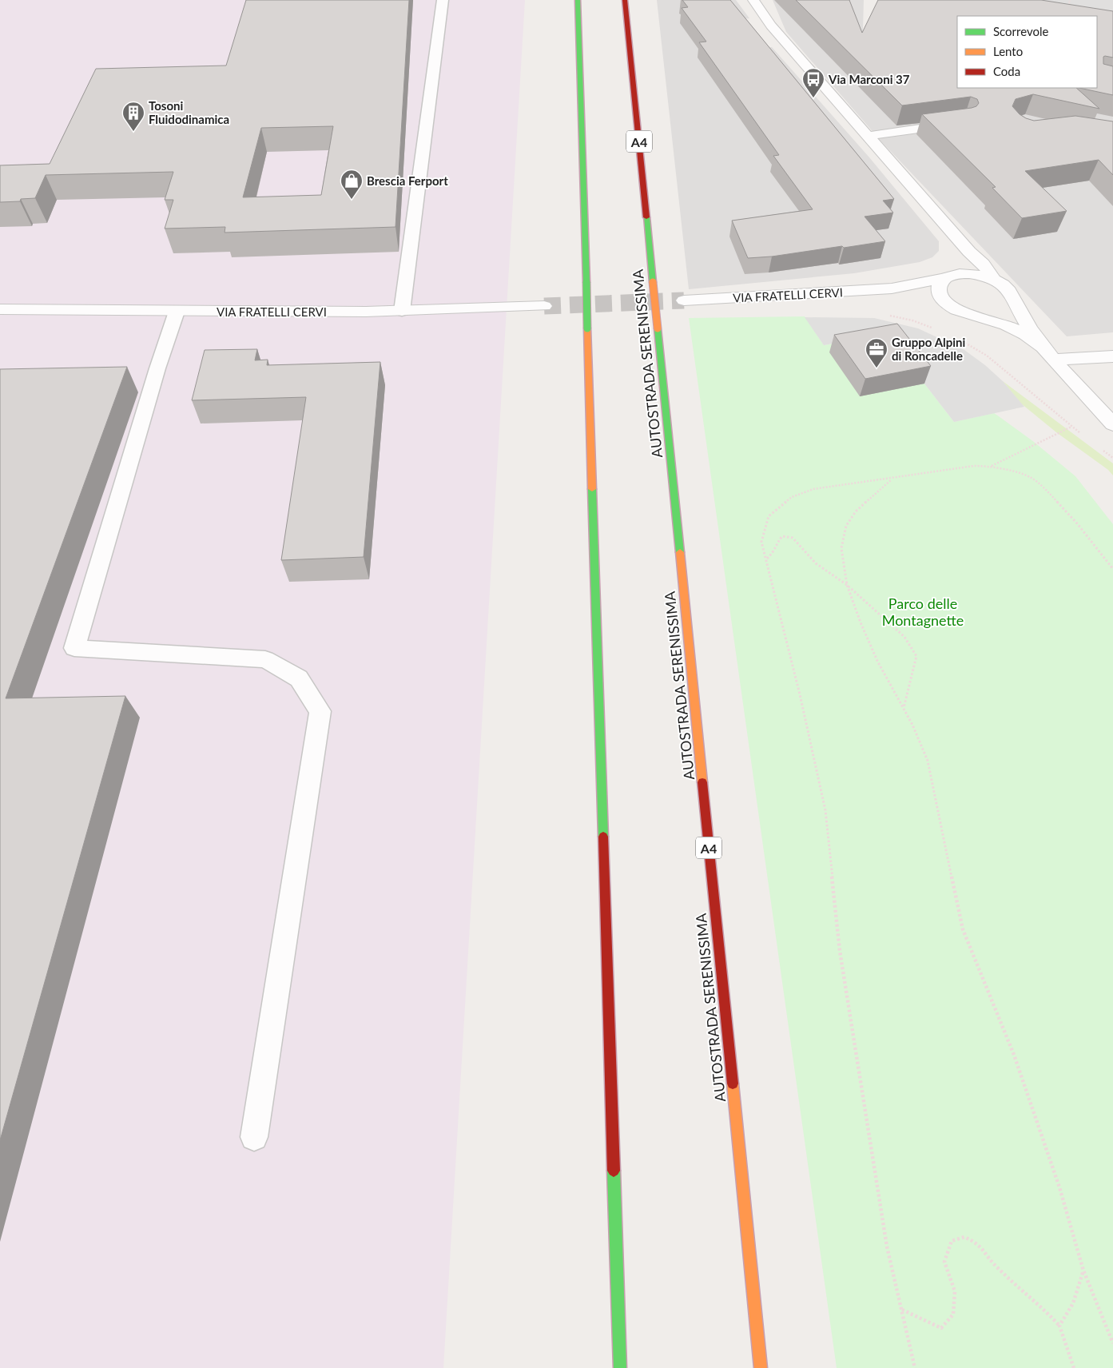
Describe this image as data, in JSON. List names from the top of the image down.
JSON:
{
  "streets": {
    "highway": ["A4", "AUTOSTRADA SERENISSIMA"],
    "street": ["VIA FRATELLI CERVI"]
  },
  "parks": ["Parco delle Montagnette"],
  "places": {
    "bus stop": ["Via Marconi 37"],
    "building": ["Tosoni Fluidodinamica"],
    "shop": ["Brescia Ferport"],
    "office": ["Gruppo Alpini di Roncadelle"]
  },
  "legend": ["Scorrevole", "Lento", "Coda"]
}
